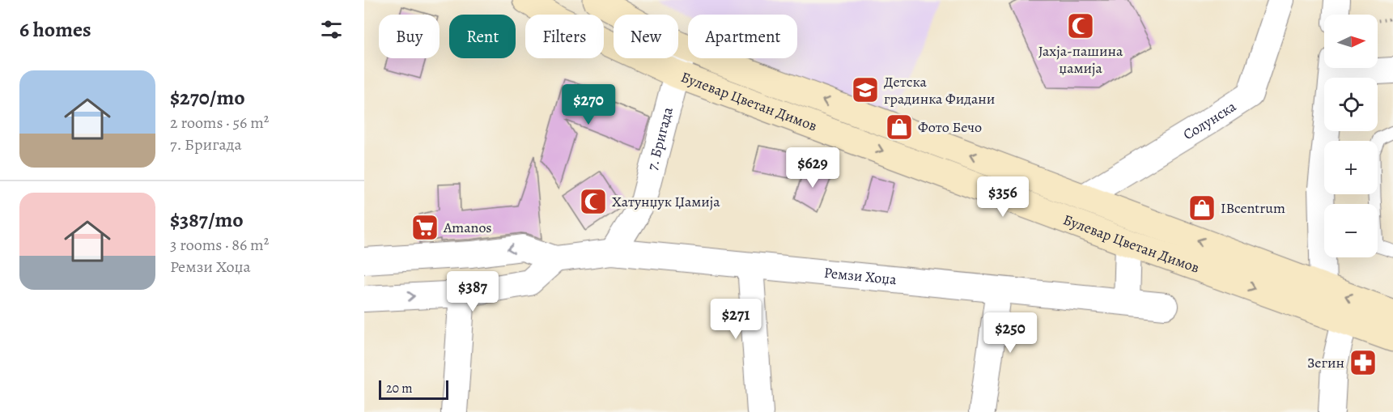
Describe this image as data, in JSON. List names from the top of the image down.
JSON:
{
  "streets": {
    "street": [
      "Булевар Цветан Димов",
      "Солунска",
      "7. Бригада",
      "Ремзи Хоџа"
    ]
  },
  "crossings": [
    ["Булевар Цветан Димов", "Солунска"],
    ["Булевар Цветан Димов", "7. Бригада"],
    ["7. Бригада", "Ремзи Хоџа"]
  ],
  "places": {
    "mosque": ["Јахја-пашина џамија", "Хатунџук Џамија"],
    "school or university": ["Детска градинка Фидани"],
    "shop": ["Фото Бечо", "IBcentrum"],
    "supermarket": ["Amanos"],
    "pharmacy": ["Зегин"]
  },
  "scale_bar": "20 m",
  "north": "right",
  "page": {
    "heading": "6 homes",
    "map_buttons": ["+", "−"],
    "chip": [
      "Buy",
      "Rent",
      "Filters",
      "New",
      "Apartment"
    ],
    "list": [
      {
        "name": "$270/mo",
        "note": "2 rooms · 56 m² · 7. Бригада"
      },
      {
        "name": "$387/mo",
        "note": "3 rooms · 86 m² · Ремзи Хоџа"
      }
    ],
    "price": [
      "$270",
      "$629",
      "$356",
      "$387",
      "$271",
      "$250"
    ],
    "scale": "20 m"
  }
}
